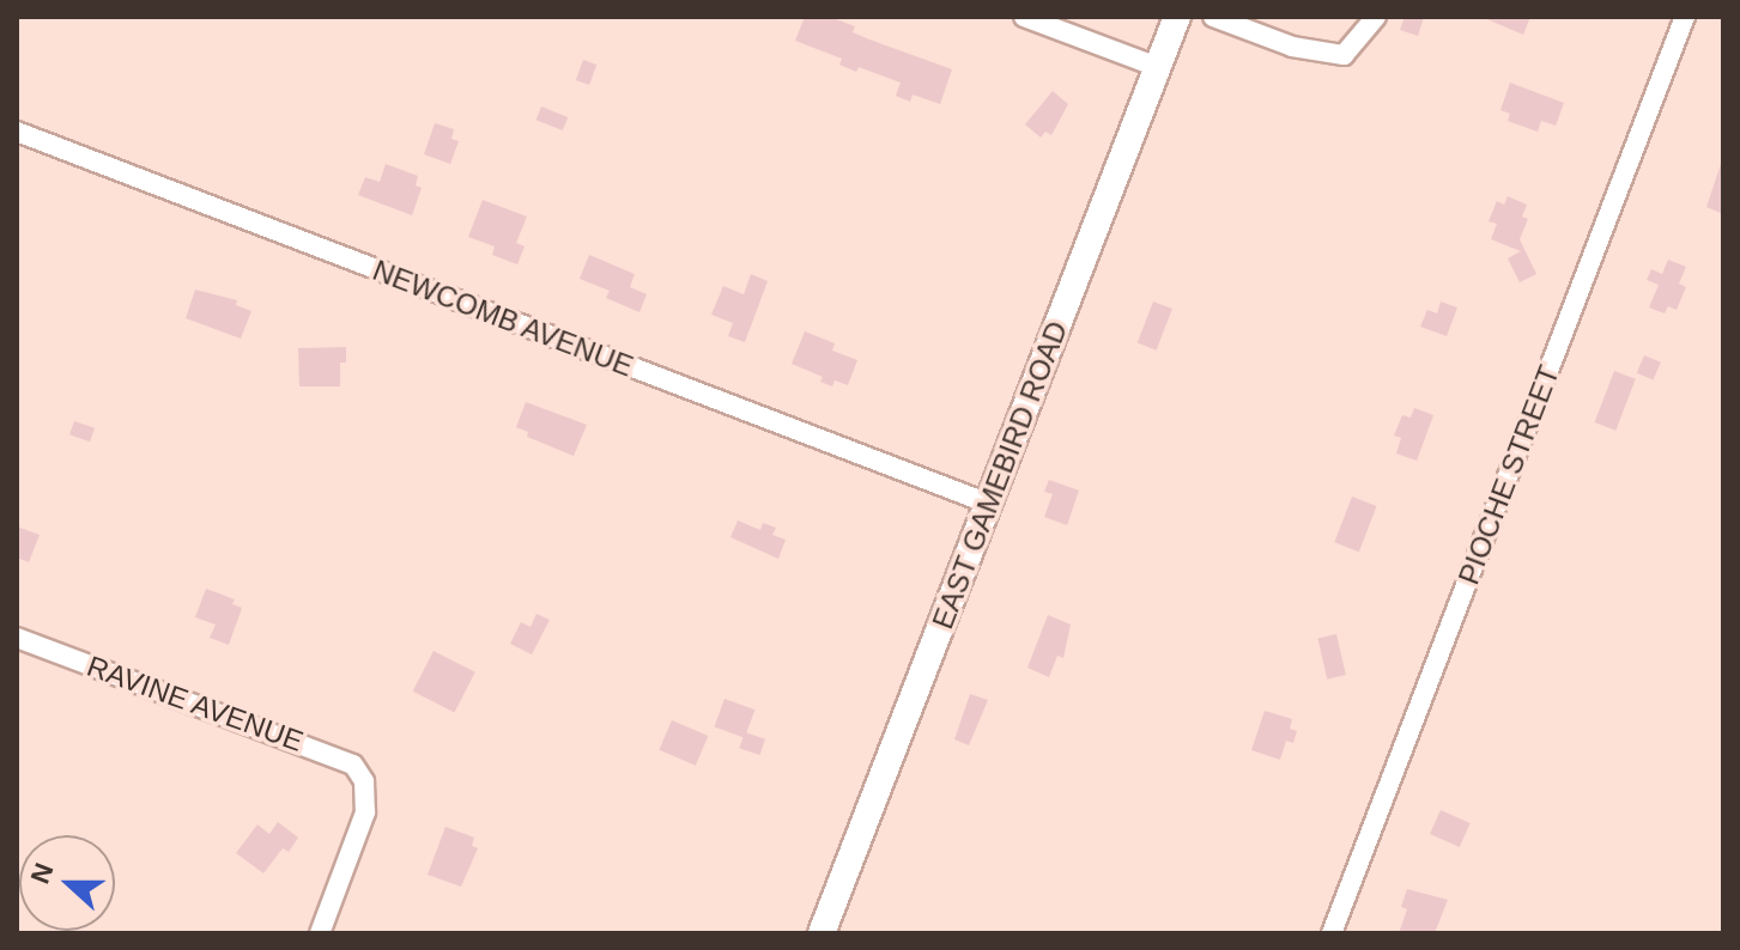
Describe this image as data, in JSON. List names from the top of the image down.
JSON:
{
  "streets": {
    "main road": ["EAST GAMEBIRD ROAD"],
    "street": ["NEWCOMB AVENUE", "PIOCHE STREET", "RAVINE AVENUE"]
  },
  "crossings": [
    ["NEWCOMB AVENUE", "EAST GAMEBIRD ROAD"]
  ],
  "north": "left"
}
